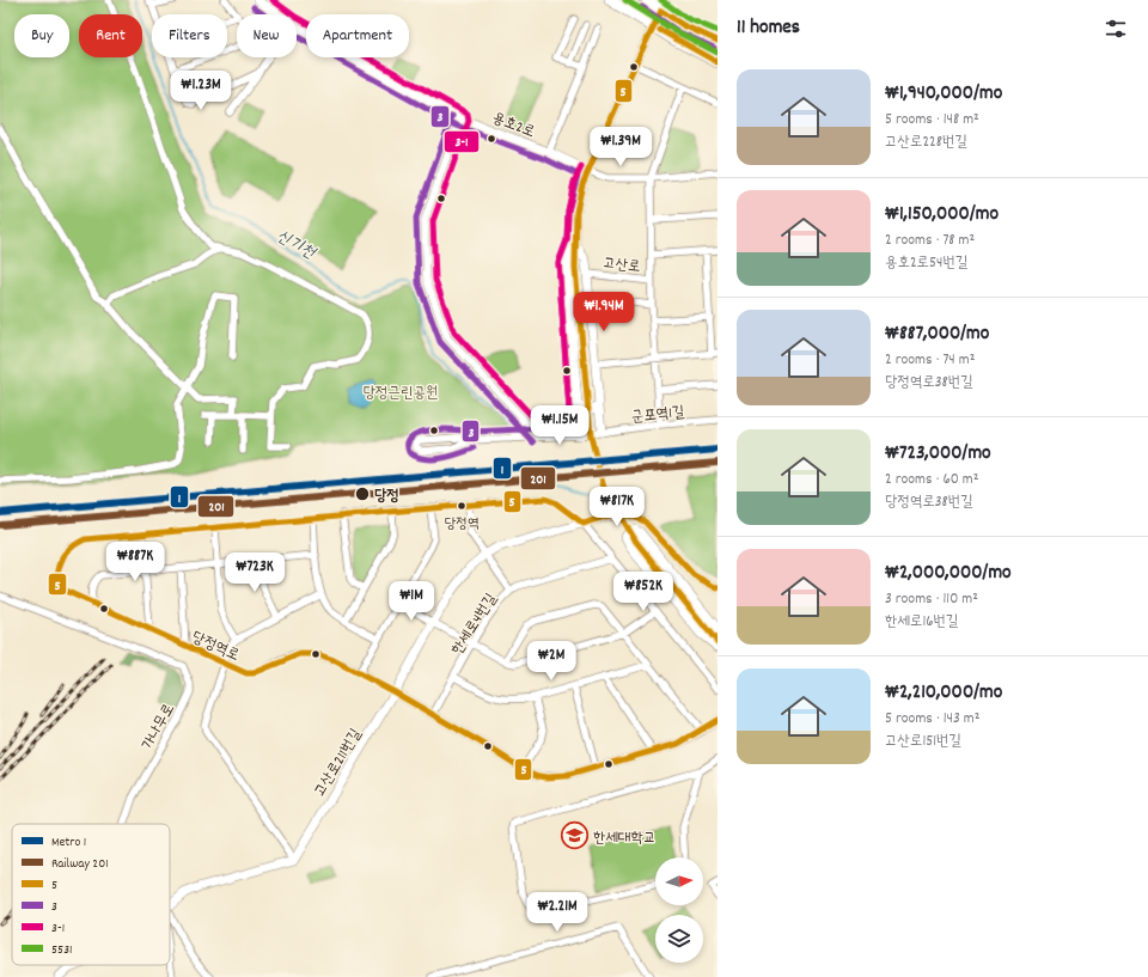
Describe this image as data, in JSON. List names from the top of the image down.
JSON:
{
  "streets": {
    "street": [
      "용호2로",
      "고산로",
      "군포역1길",
      "한세로4번길",
      "당정역로",
      "가나무로",
      "고산로211번길"
    ]
  },
  "crossings": [
    ["한세로4번길", "당정역로"],
    ["당정역로", "고산로211번길"]
  ],
  "water": ["신기천"],
  "parks": ["당정근린공원"],
  "places": {
    "other": ["당정", "당정역"],
    "school or university": ["한세대학교"]
  },
  "lines": [
    "transit line 3-1",
    "transit line 5531",
    "transit line 3",
    "transit line 5",
    "metro line 1",
    "rail line 201"
  ],
  "legend": [
    "Metro 1",
    "Railway 201",
    "5",
    "3",
    "3-1",
    "5531"
  ],
  "north": "right",
  "page": {
    "heading": "11 homes",
    "chip": [
      "Buy",
      "Rent",
      "Filters",
      "New",
      "Apartment"
    ],
    "list": [
      {
        "name": "₩1,940,000/mo",
        "note": "5 rooms · 148 m² · 고산로228번길"
      },
      {
        "name": "₩1,150,000/mo",
        "note": "2 rooms · 78 m² · 용호2로54번길"
      },
      {
        "name": "₩887,000/mo",
        "note": "2 rooms · 74 m² · 당정역로38번길"
      },
      {
        "name": "₩723,000/mo",
        "note": "2 rooms · 60 m² · 당정역로38번길"
      },
      {
        "name": "₩2,000,000/mo",
        "note": "3 rooms · 110 m² · 한세로16번길"
      },
      {
        "name": "₩2,210,000/mo",
        "note": "5 rooms · 143 m² · 고산로151번길"
      }
    ],
    "price": [
      "₩1.23M",
      "₩1.39M",
      "₩1.94M",
      "₩1.15M",
      "₩817K",
      "₩887K",
      "₩723K",
      "₩852K",
      "₩1M",
      "₩2M",
      "₩2.21M"
    ]
  }
}
